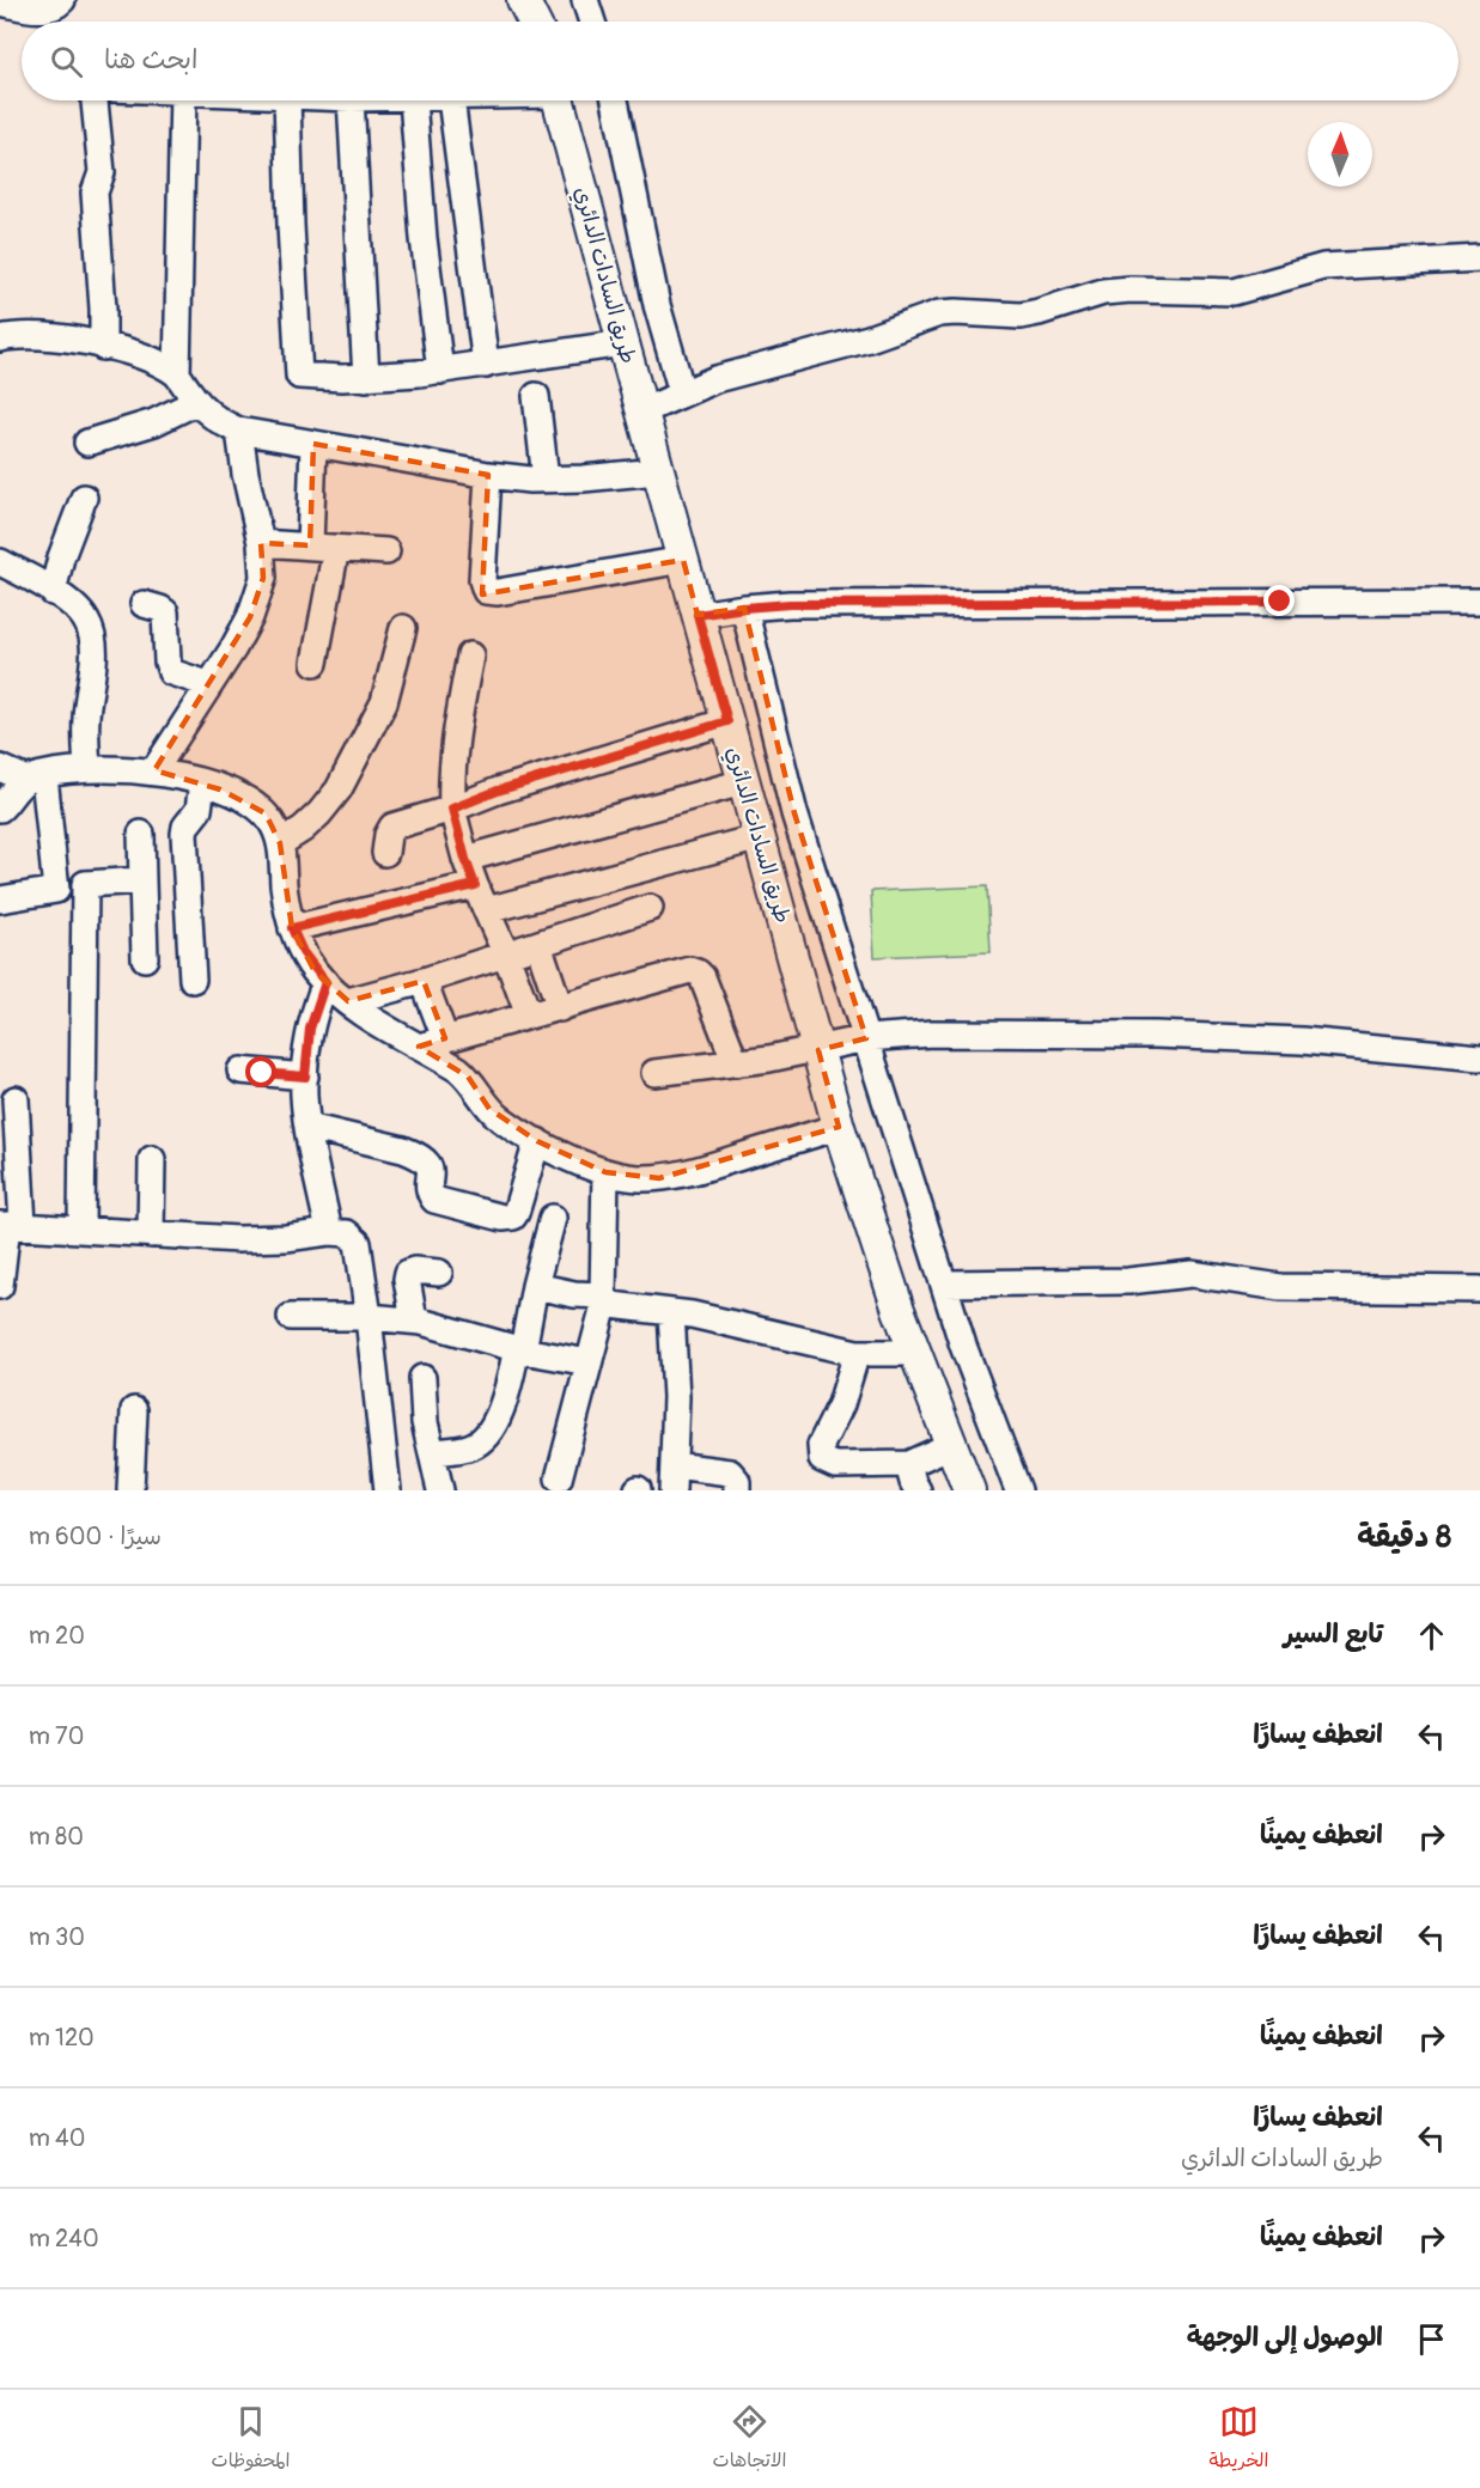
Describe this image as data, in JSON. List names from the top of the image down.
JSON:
{
  "streets": {
    "main road": ["طريق السادات الدائري"]
  },
  "north": "top",
  "page": {
    "search": "ابحث هنا",
    "heading": ["8 دقيقة", "سيرًا · 600 m"],
    "list": [
      ["تابع السير", "20 m"],
      ["انعطف يسارًا", "70 m"],
      ["انعطف يمينًا", "80 m"],
      ["انعطف يسارًا", "30 m"],
      ["انعطف يمينًا", "120 m"],
      ["انعطف يسارًا", "طريق السادات الدائري", "40 m"],
      ["انعطف يمينًا", "240 m"],
      "الوصول إلى الوجهة"
    ],
    "nav": ["الخريطة", "الاتجاهات", "المحفوظات"]
  }
}
